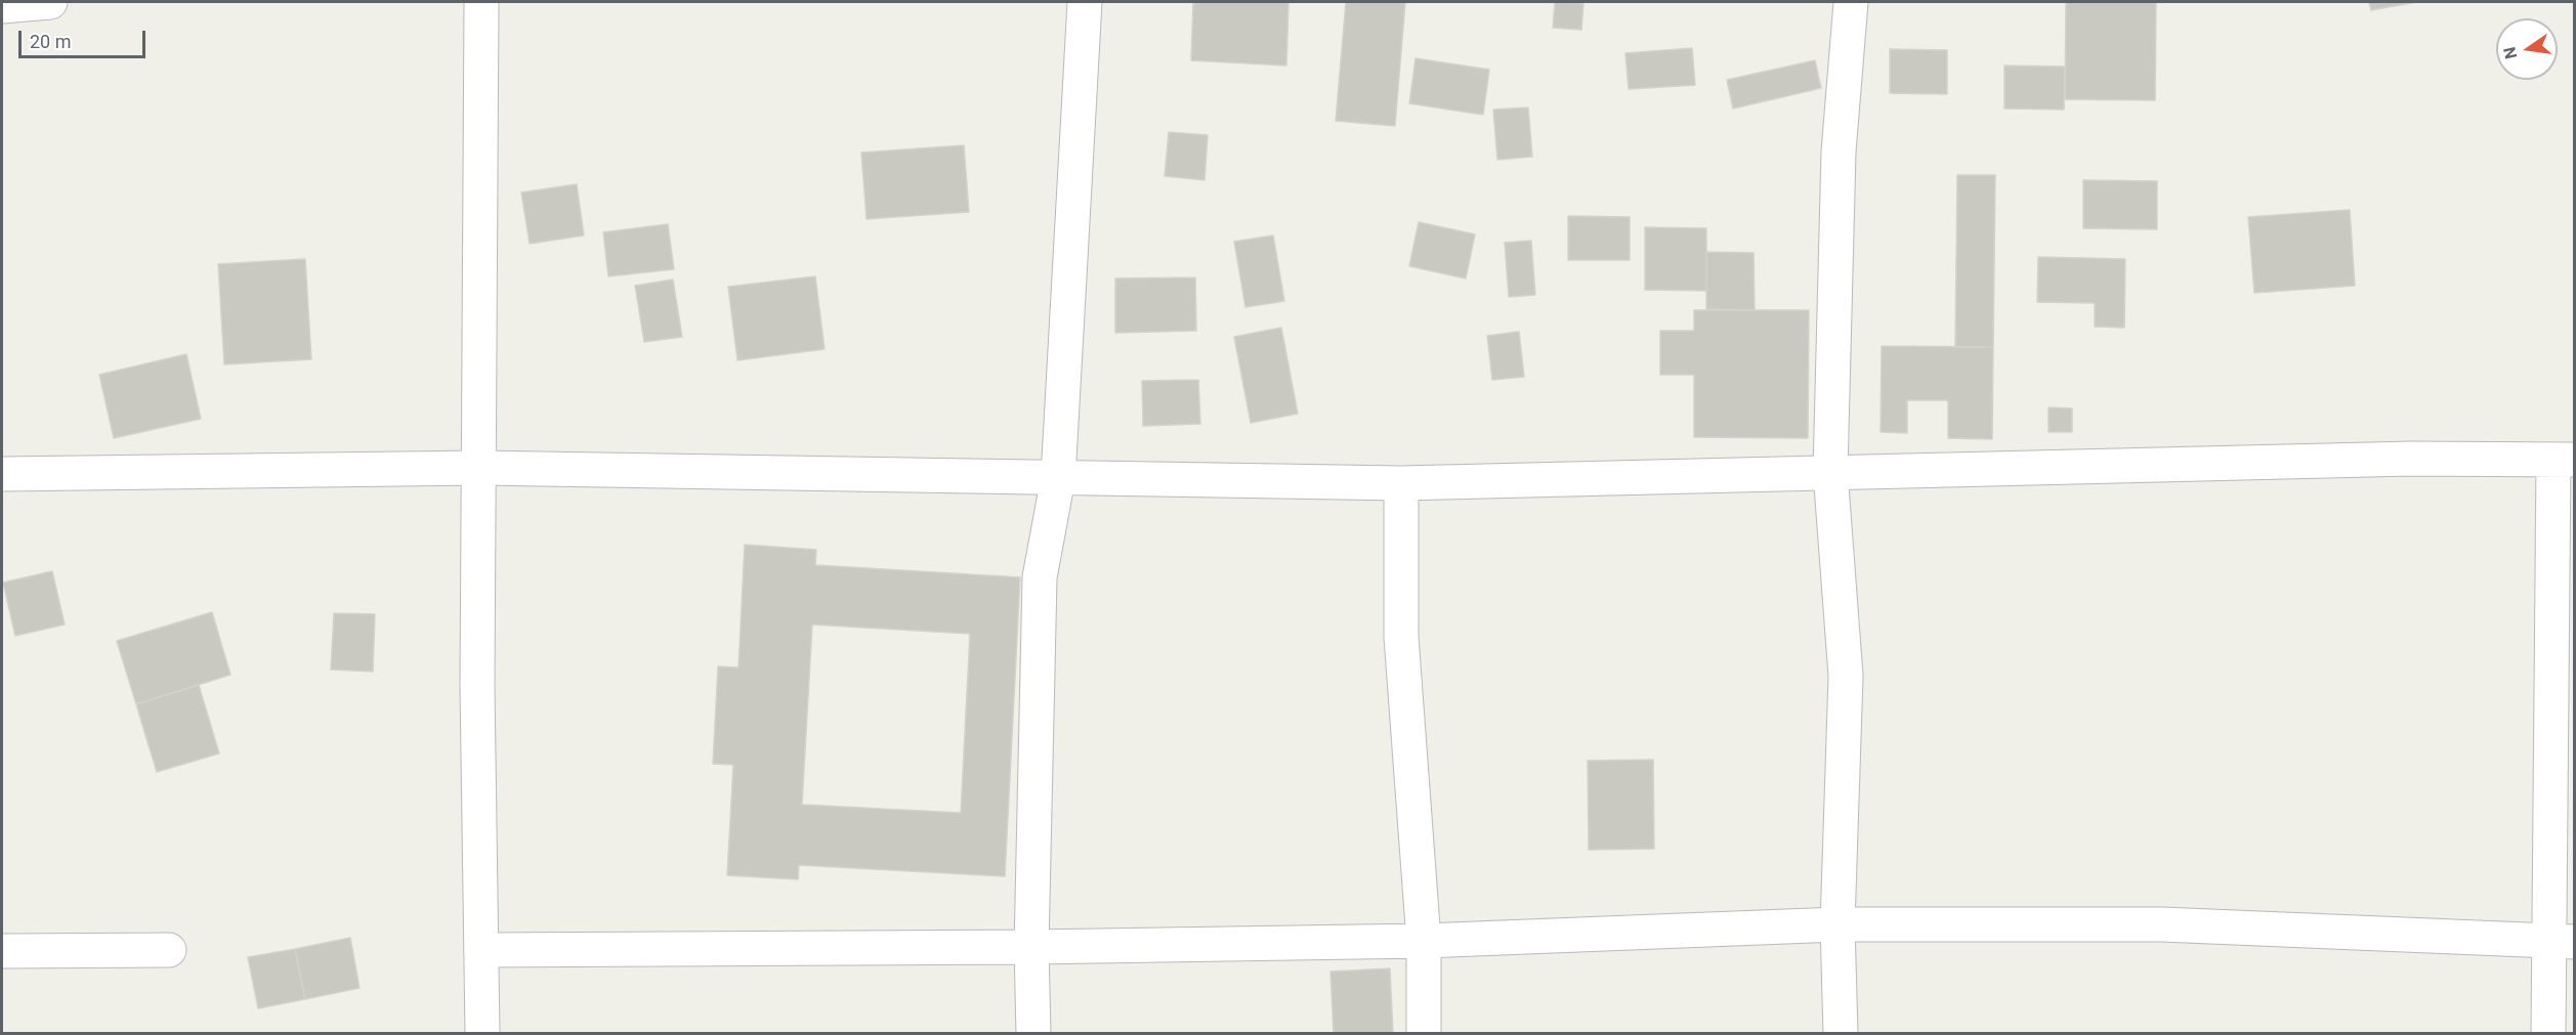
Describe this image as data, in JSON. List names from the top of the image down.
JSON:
{
  "scale_bar": "20 m",
  "north": "left"
}
